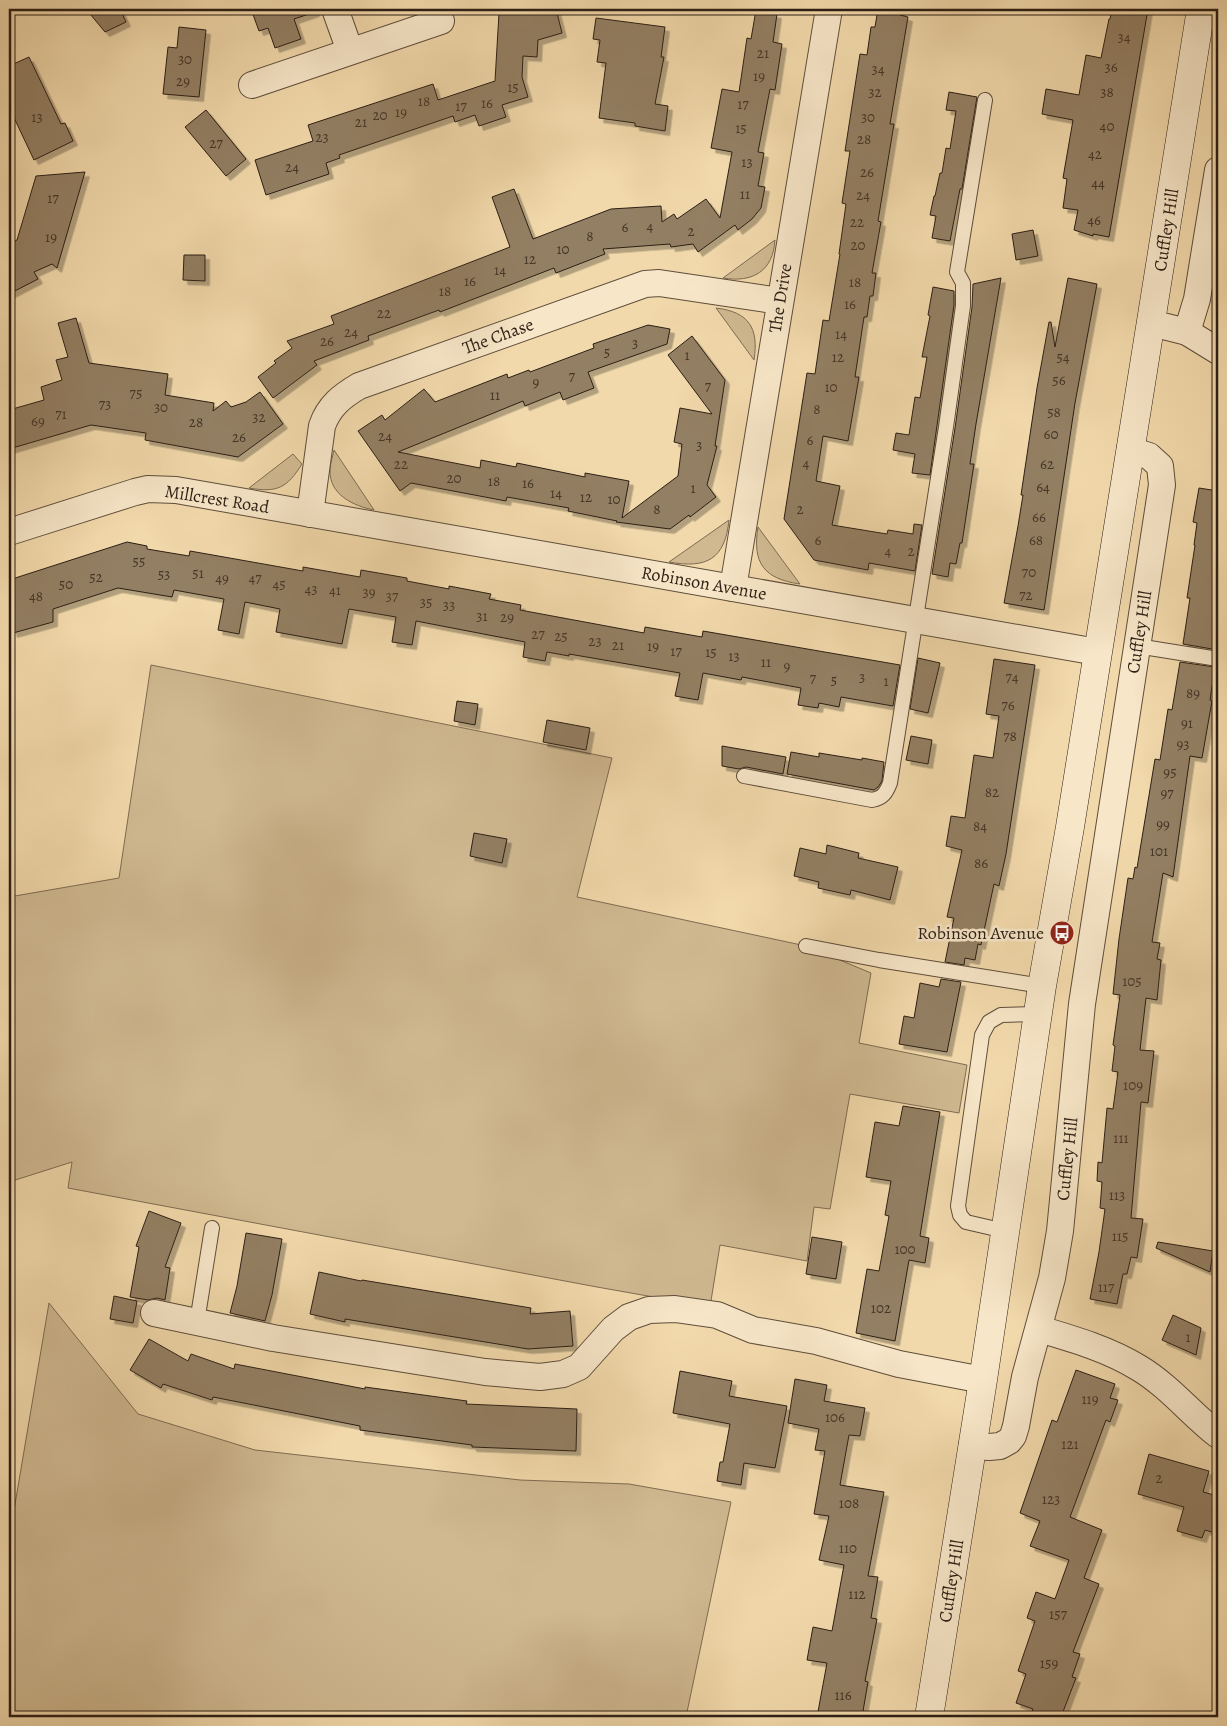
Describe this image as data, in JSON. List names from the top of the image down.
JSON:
{
  "streets": {
    "main road": ["Cuffley Hill"],
    "street": [
      "The Drive",
      "The Chase",
      "Millcrest Road",
      "Robinson Avenue"
    ]
  },
  "crossings": [
    ["Cuffley Hill", "Robinson Avenue"],
    ["The Drive", "The Chase"],
    ["The Drive", "Robinson Avenue"],
    ["The Chase", "Millcrest Road"],
    ["The Chase", "Robinson Avenue"],
    ["Millcrest Road", "Robinson Avenue"]
  ],
  "places": {
    "bus stop": ["Robinson Avenue"]
  },
  "house_numbers": [
    "34",
    "21",
    "30",
    "36",
    "34",
    "19",
    "29",
    "15",
    "32",
    "38",
    "18",
    "16",
    "17",
    "17",
    "19",
    "20",
    "13",
    "30",
    "21",
    "40",
    "15",
    "23",
    "28",
    "27",
    "42",
    "13",
    "24",
    "26",
    "44",
    "11",
    "24",
    "17",
    "46",
    "22",
    "4",
    "6",
    "2",
    "8",
    "19",
    "20",
    "10",
    "12",
    "14",
    "16",
    "18",
    "18",
    "16",
    "22",
    "24",
    "14",
    "26",
    "3",
    "5",
    "1",
    "12",
    "54",
    "7",
    "56",
    "9",
    "7",
    "10",
    "75",
    "11",
    "73",
    "30",
    "8",
    "58",
    "71",
    "32",
    "69",
    "28",
    "60",
    "24",
    "26",
    "6",
    "3",
    "4",
    "22",
    "62",
    "20",
    "18",
    "16",
    "64",
    "1",
    "14",
    "12",
    "10",
    "8",
    "2",
    "66",
    "6",
    "68",
    "4",
    "2",
    "55",
    "70",
    "51",
    "53",
    "52",
    "49",
    "47",
    "50",
    "45",
    "43",
    "41",
    "39",
    "72",
    "48",
    "37",
    "35",
    "33",
    "31",
    "29",
    "27",
    "25",
    "23",
    "21",
    "19",
    "17",
    "15",
    "13",
    "11",
    "9",
    "3",
    "74",
    "7",
    "5",
    "1",
    "89",
    "76",
    "91",
    "78",
    "93",
    "95",
    "82",
    "97",
    "99",
    "84",
    "101",
    "86",
    "105",
    "109",
    "111",
    "113",
    "115",
    "100",
    "117",
    "102",
    "1",
    "119",
    "106",
    "121",
    "2",
    "123",
    "108",
    "110",
    "112",
    "157",
    "159",
    "116"
  ]
}
